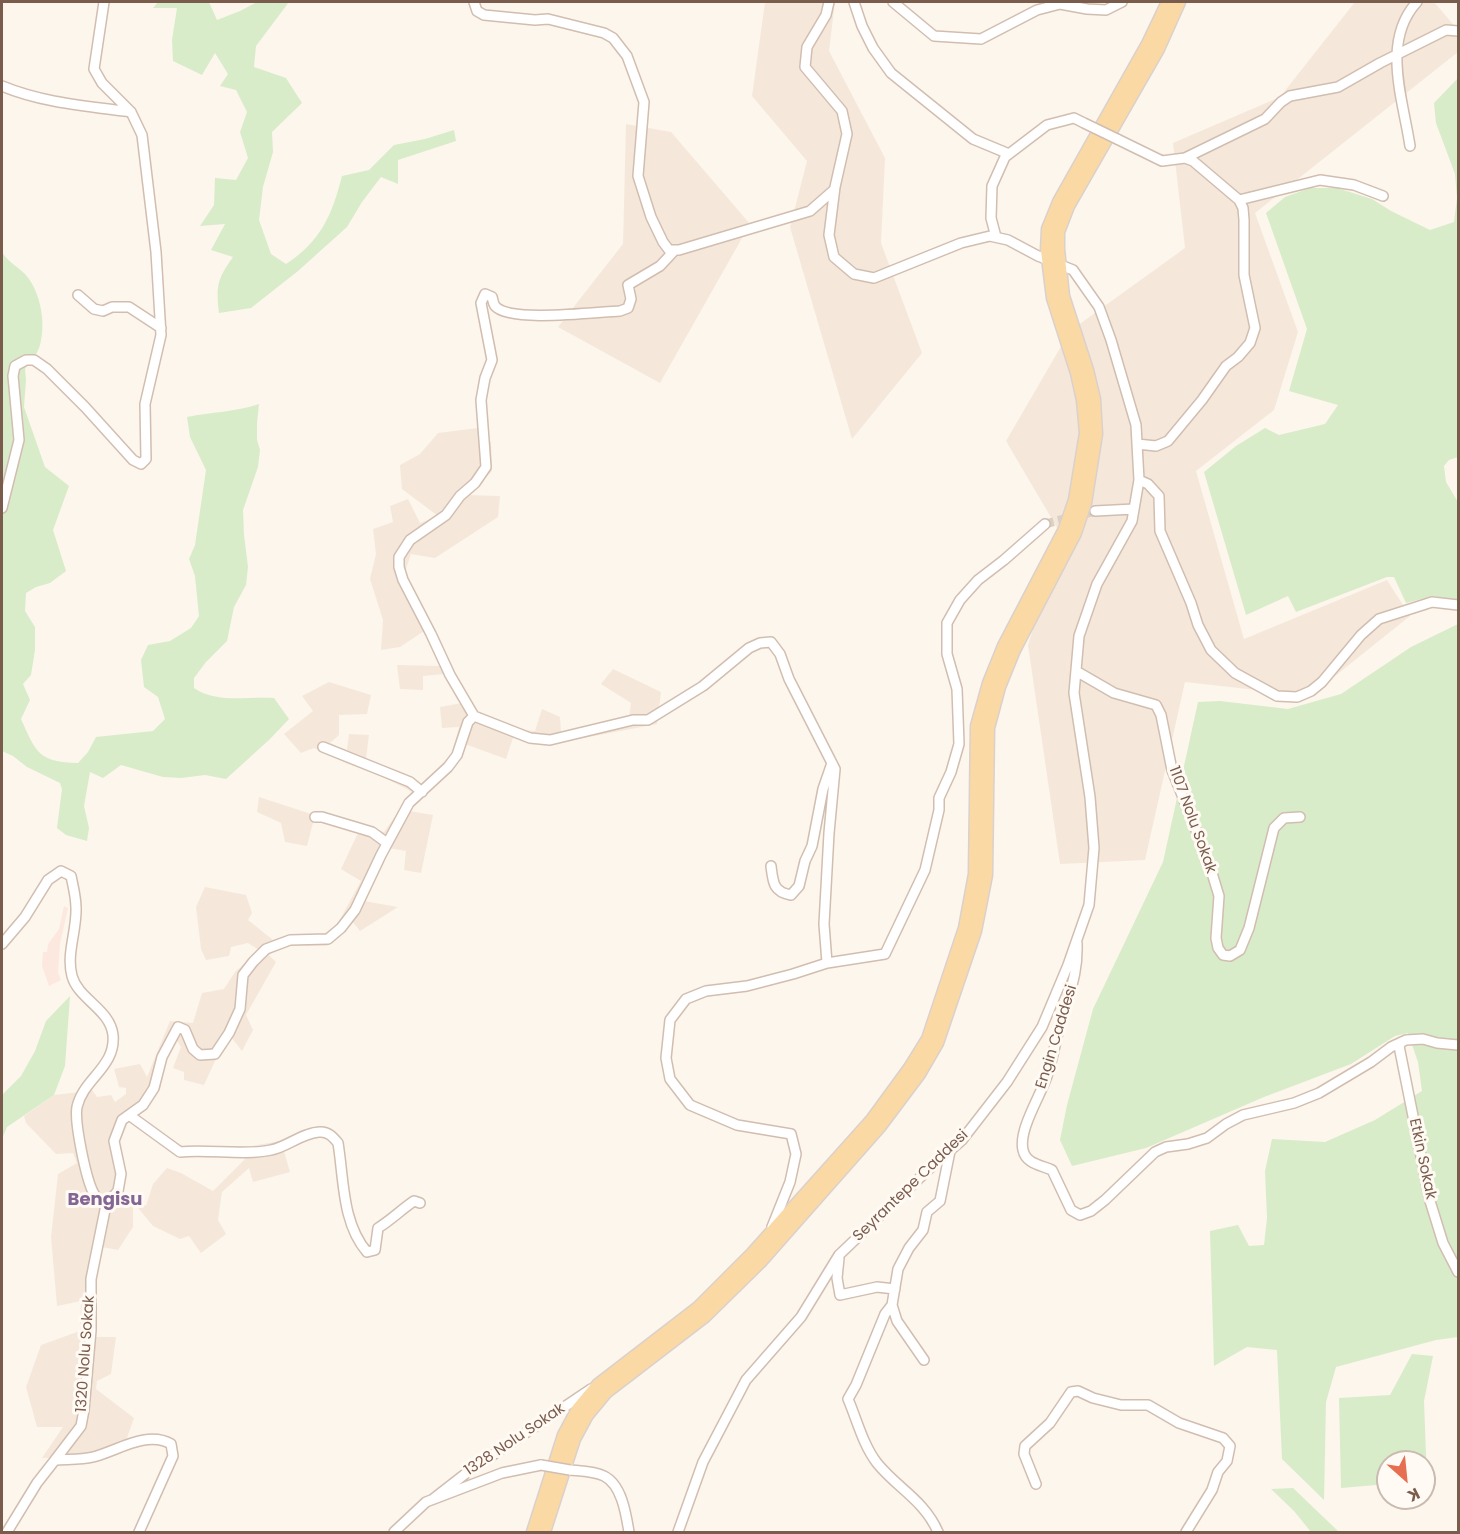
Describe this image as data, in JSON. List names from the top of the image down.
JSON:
{
  "streets": {
    "street": [
      "1107 Nolu Sokak",
      "Engin Caddesi",
      "Etkin Sokak",
      "Seyrantepe Caddesi",
      "1320 Nolu Sokak",
      "1328 Nolu Sokak"
    ]
  },
  "crossings": [
    ["1107 Nolu Sokak", "Seyrantepe Caddesi"],
    ["Engin Caddesi", "Etkin Sokak"],
    ["Engin Caddesi", "Seyrantepe Caddesi"]
  ],
  "districts": ["Bengisu"],
  "north": "bottom right"
}
